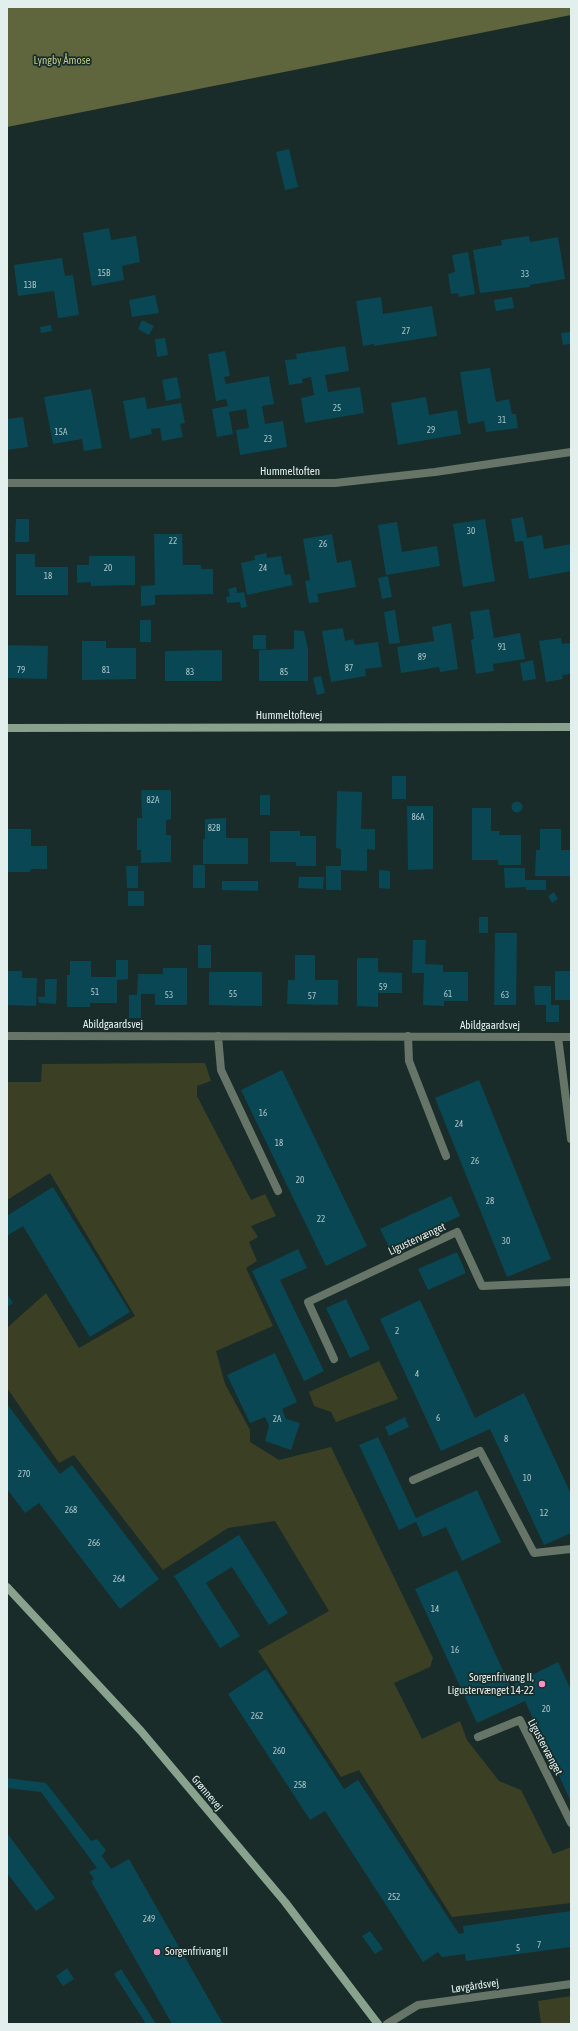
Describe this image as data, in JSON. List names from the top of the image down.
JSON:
{
  "streets": {
    "street": [
      "Hummeltoften",
      "Hummeltoftevej",
      "Abildgaardsvej",
      "Ligustervænget",
      "Grønnevej",
      "Løvgårdsvej"
    ]
  },
  "parks": ["Lyngby Åmose"],
  "places": ["Sorgenfrivang II, Ligustervænget 14-22", "Sorgenfrivang II"],
  "house_numbers": [
    "15B",
    "33",
    "13B",
    "27",
    "25",
    "31",
    "29",
    "15A",
    "23",
    "30",
    "22",
    "26",
    "20",
    "24",
    "18",
    "91",
    "89",
    "87",
    "79",
    "81",
    "83",
    "85",
    "82A",
    "86A",
    "82B",
    "59",
    "51",
    "55",
    "61",
    "53",
    "63",
    "57",
    "16",
    "24",
    "18",
    "26",
    "20",
    "28",
    "22",
    "30",
    "2",
    "4",
    "6",
    "2A",
    "8",
    "270",
    "10",
    "268",
    "12",
    "266",
    "264",
    "14",
    "16",
    "20",
    "262",
    "260",
    "258",
    "252",
    "249",
    "7",
    "5"
  ]
}
